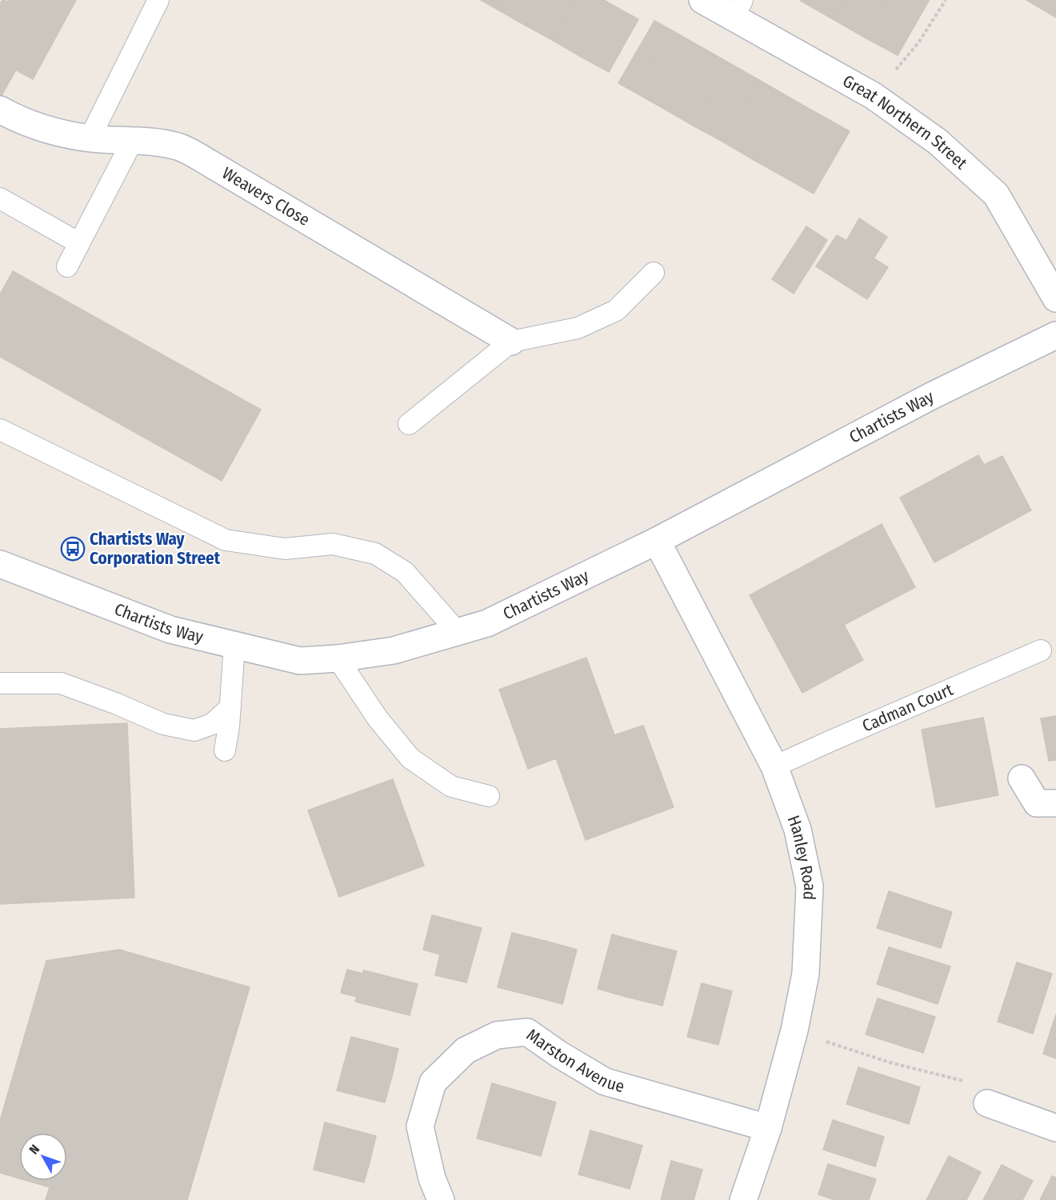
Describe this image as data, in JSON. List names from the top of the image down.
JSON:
{
  "streets": {
    "street": [
      "Great Northern Street",
      "Weavers Close",
      "Chartists Way",
      "Hanley Road",
      "Marston Avenue"
    ],
    "lane": ["Cadman Court"]
  },
  "crossings": [
    ["Chartists Way", "Hanley Road"],
    ["Cadman Court", "Hanley Road"],
    ["Hanley Road", "Marston Avenue"]
  ],
  "places": {
    "bus stop": ["Chartists Way Corporation Street"]
  },
  "north": "top left"
}
